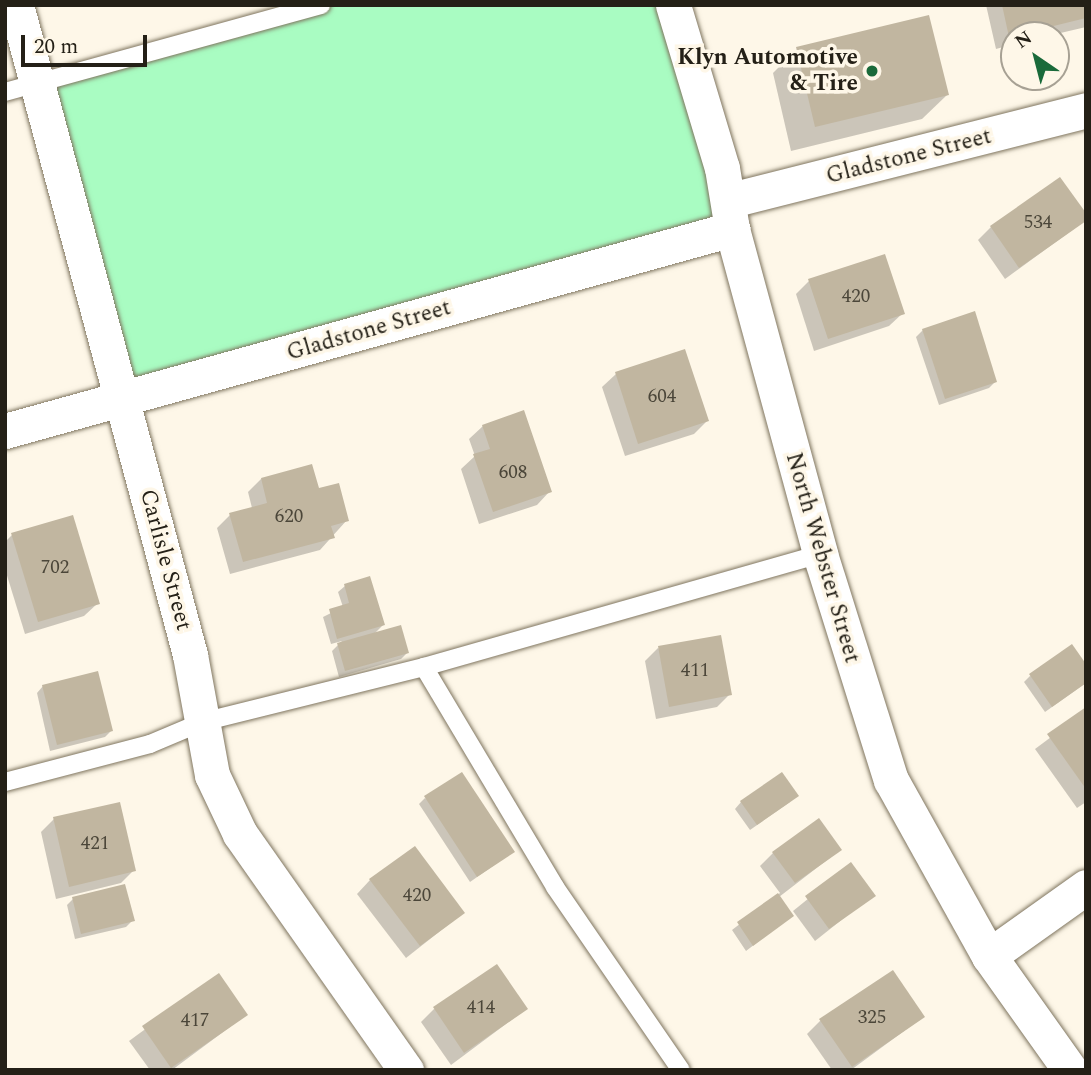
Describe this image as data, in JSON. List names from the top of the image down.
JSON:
{
  "streets": {
    "street": ["Gladstone Street", "North Webster Street", "Carlisle Street"]
  },
  "crossings": [
    ["Gladstone Street", "North Webster Street"],
    ["Gladstone Street", "Carlisle Street"]
  ],
  "places": ["Klyn Automotive & Tire"],
  "house_numbers": [
    "534",
    "420",
    "604",
    "608",
    "620",
    "702",
    "411",
    "421",
    "420",
    "414",
    "325",
    "417"
  ],
  "scale_bar": "20 m",
  "north": "top left"
}
